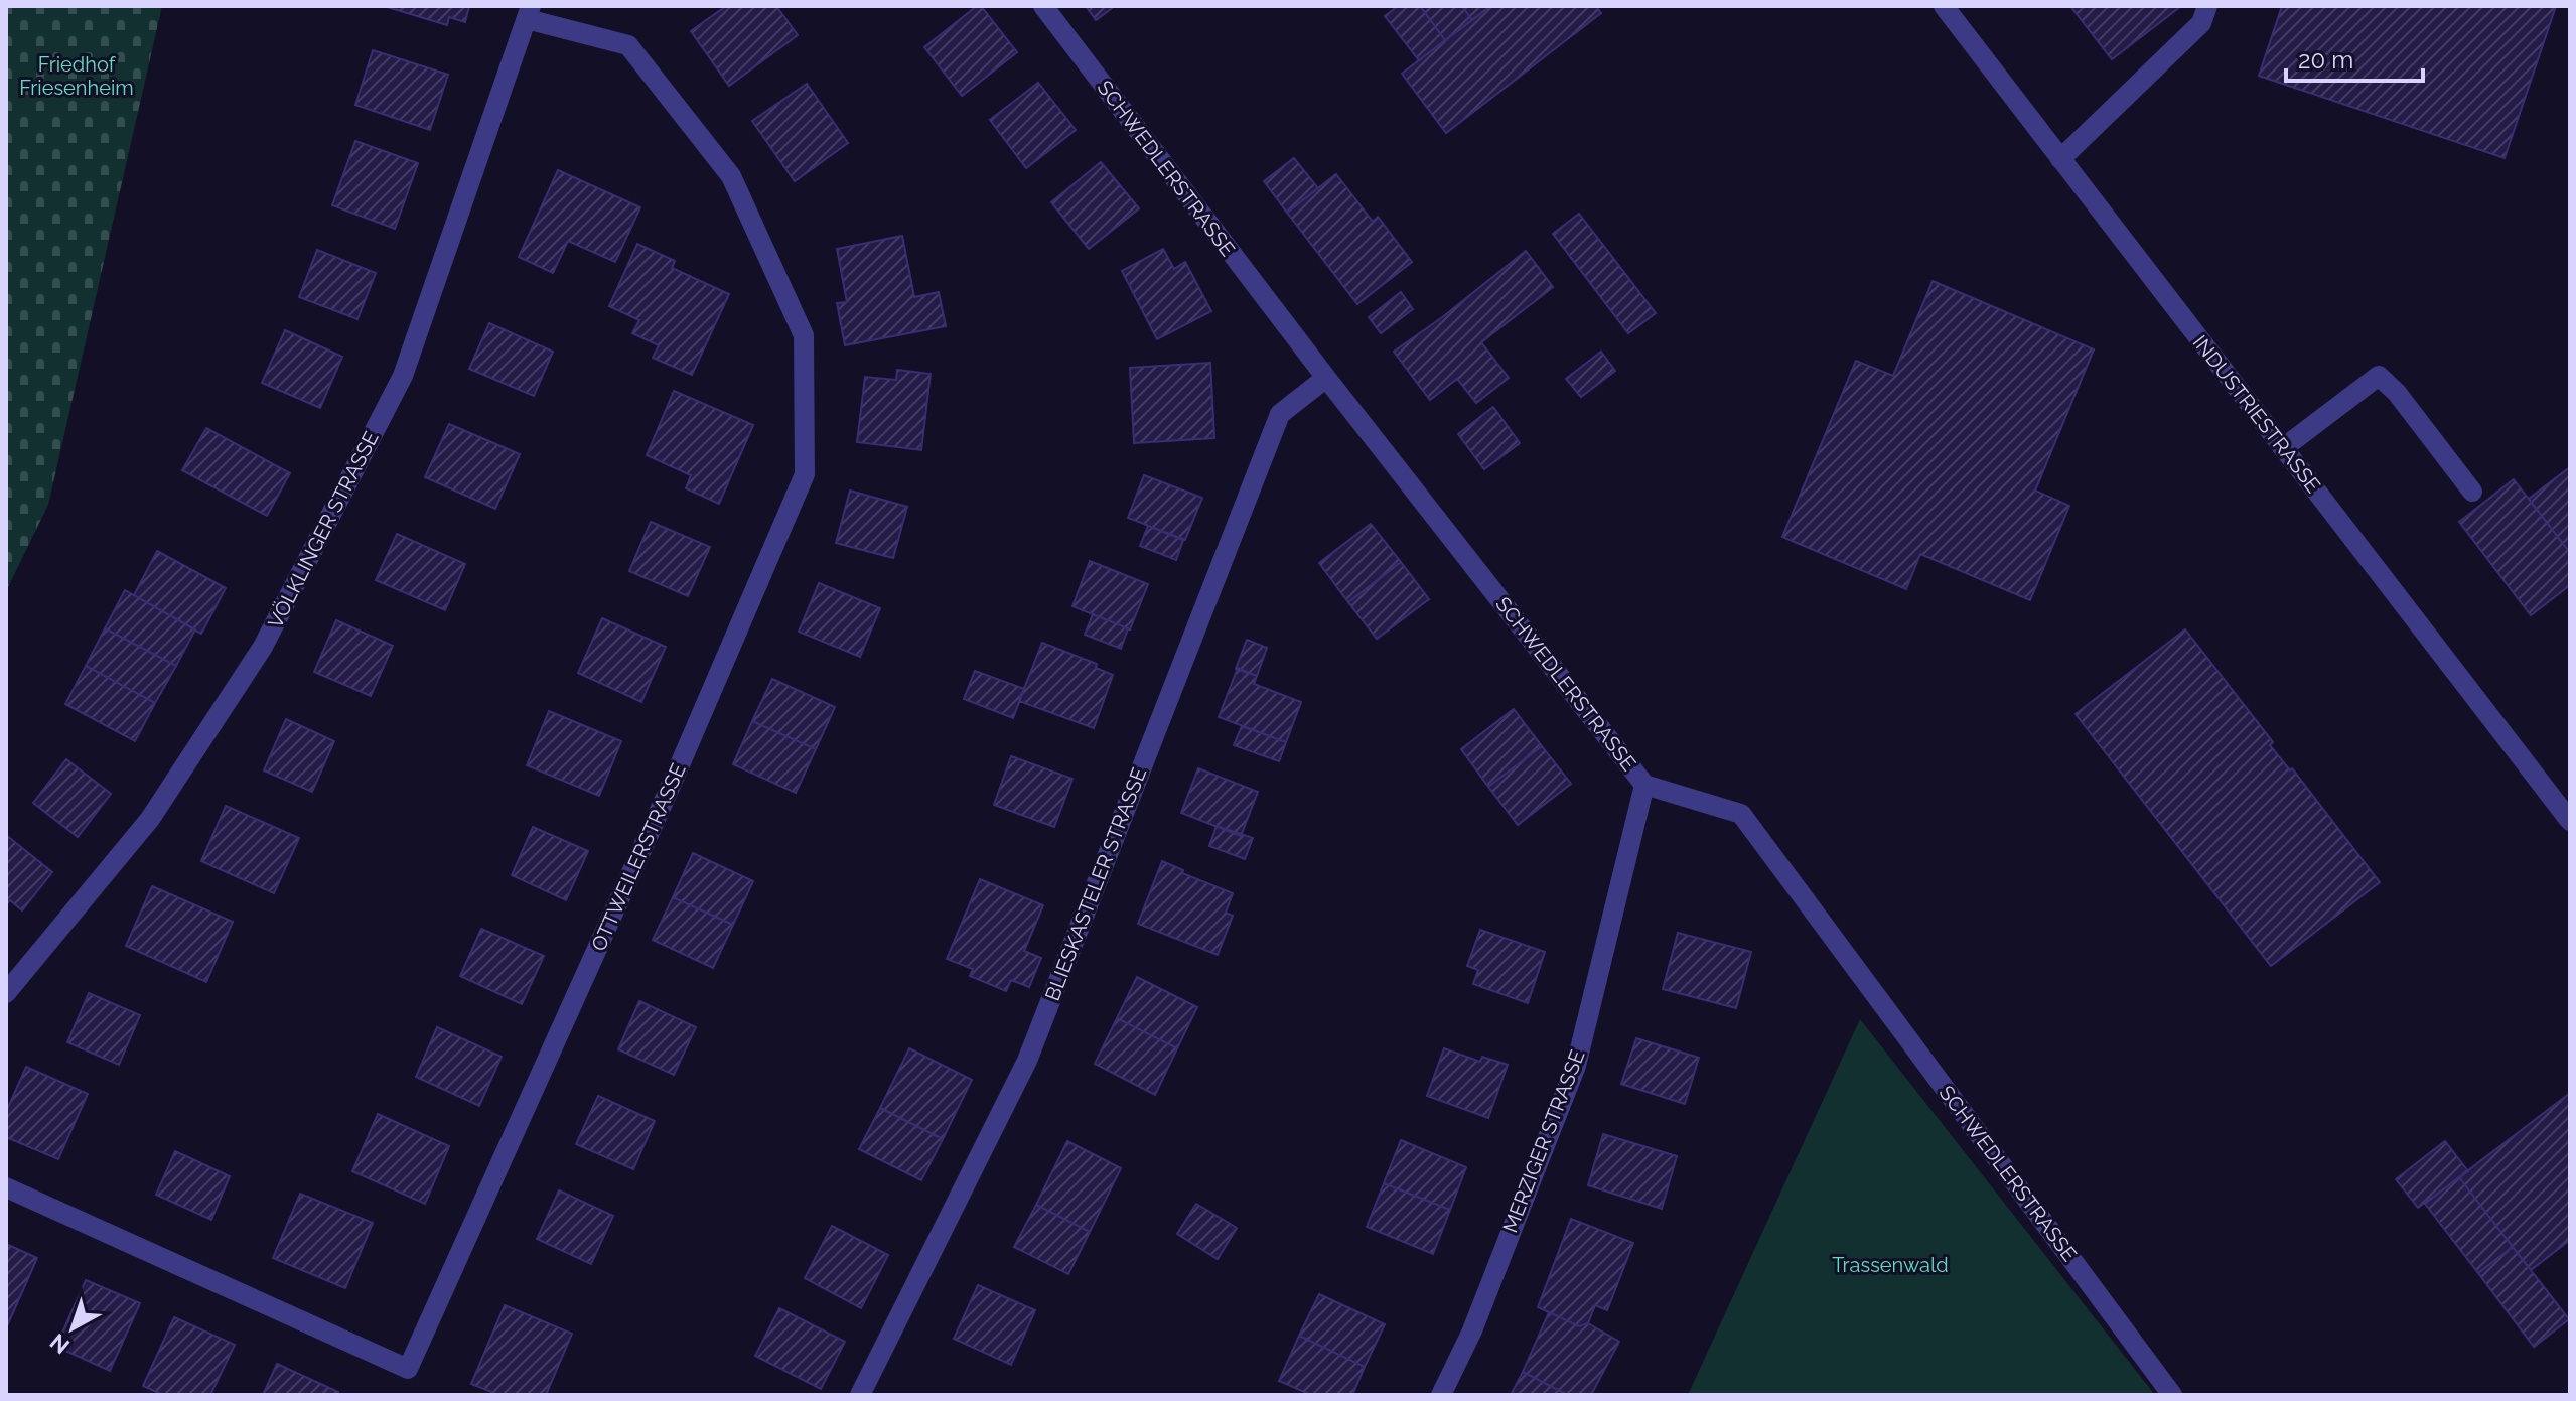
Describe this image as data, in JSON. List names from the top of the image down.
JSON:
{
  "streets": {
    "street": [
      "SCHWEDLERSTRASSE",
      "INDUSTRIESTRASSE",
      "VÖLKLINGER STRASSE",
      "OTTWEILERSTRASSE",
      "BLIESKASTELER STRASSE",
      "MERZIGER STRASSE"
    ]
  },
  "crossings": [
    ["SCHWEDLERSTRASSE", "BLIESKASTELER STRASSE"],
    ["SCHWEDLERSTRASSE", "MERZIGER STRASSE"],
    ["VÖLKLINGER STRASSE", "OTTWEILERSTRASSE"]
  ],
  "parks": ["Friedhof Friesenheim", "Trassenwald"],
  "scale_bar": "20 m",
  "north": "bottom left"
}
